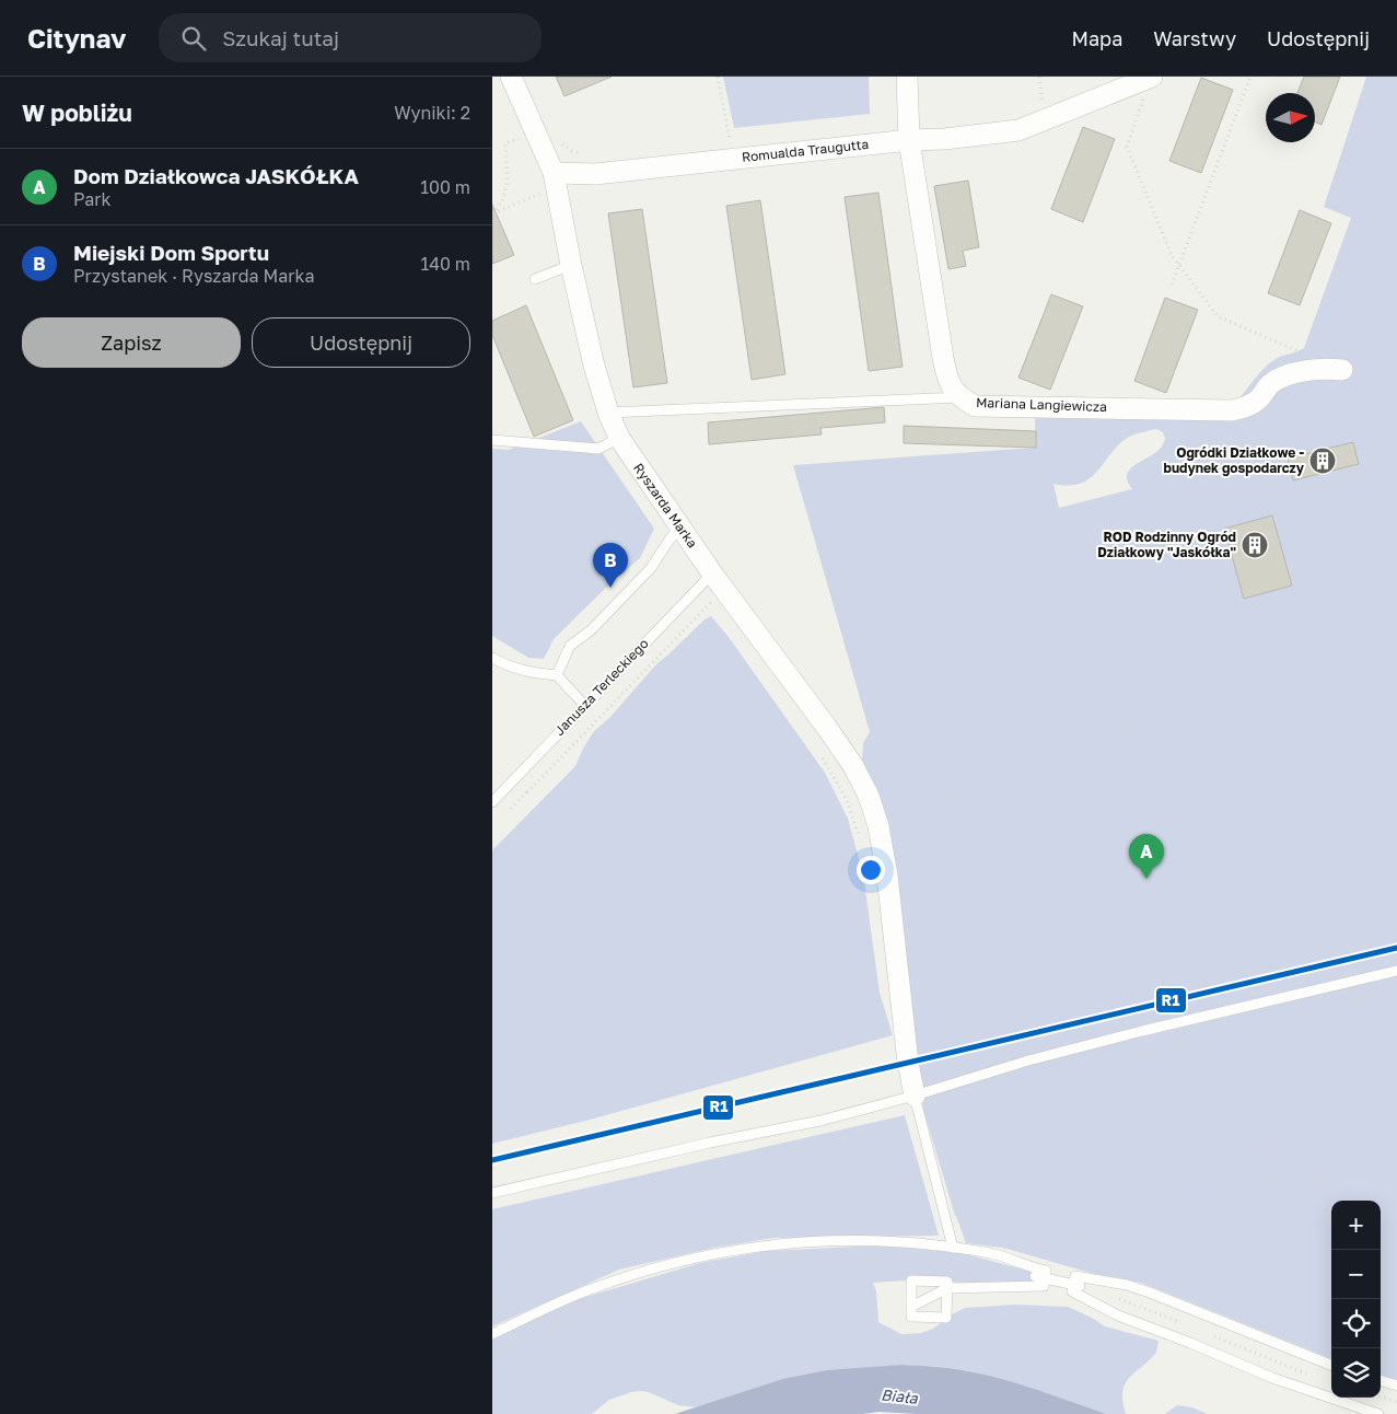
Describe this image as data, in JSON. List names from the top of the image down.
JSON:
{
  "streets": {
    "street": ["Romualda Traugutta", "Mariana Langiewicza", "Ryszarda Marka"],
    "lane": ["Janusza Terleckiego"]
  },
  "crossings": [
    ["Romualda Traugutta", "Mariana Langiewicza"],
    ["Romualda Traugutta", "Ryszarda Marka"],
    ["Ryszarda Marka", "Janusza Terleckiego"]
  ],
  "water": ["Biała"],
  "places": {
    "building": ["Ogródki Działkowe - budynek gospodarczy", "ROD Rodzinny Ogród Działkowy \"Jaskółka\""]
  },
  "lines": ["transit line R1"],
  "north": "right",
  "page": {
    "header": "Citynav",
    "search": "Szukaj tutaj",
    "nav": ["Mapa", "Warstwy", "Udostępnij"],
    "heading": ["W pobliżu", "Wyniki: 2"],
    "list": [
      {
        "mark": "A",
        "name": "Dom Działkowca JASKÓŁKA",
        "note": "Park",
        "value": "100 m"
      },
      {
        "mark": "B",
        "name": "Miejski Dom Sportu",
        "note": "Przystanek · Ryszarda Marka",
        "value": "140 m"
      }
    ],
    "buttons": ["Zapisz", "Udostępnij"],
    "pins": ["B", "A"],
    "map_buttons": ["+", "−"]
  }
}
